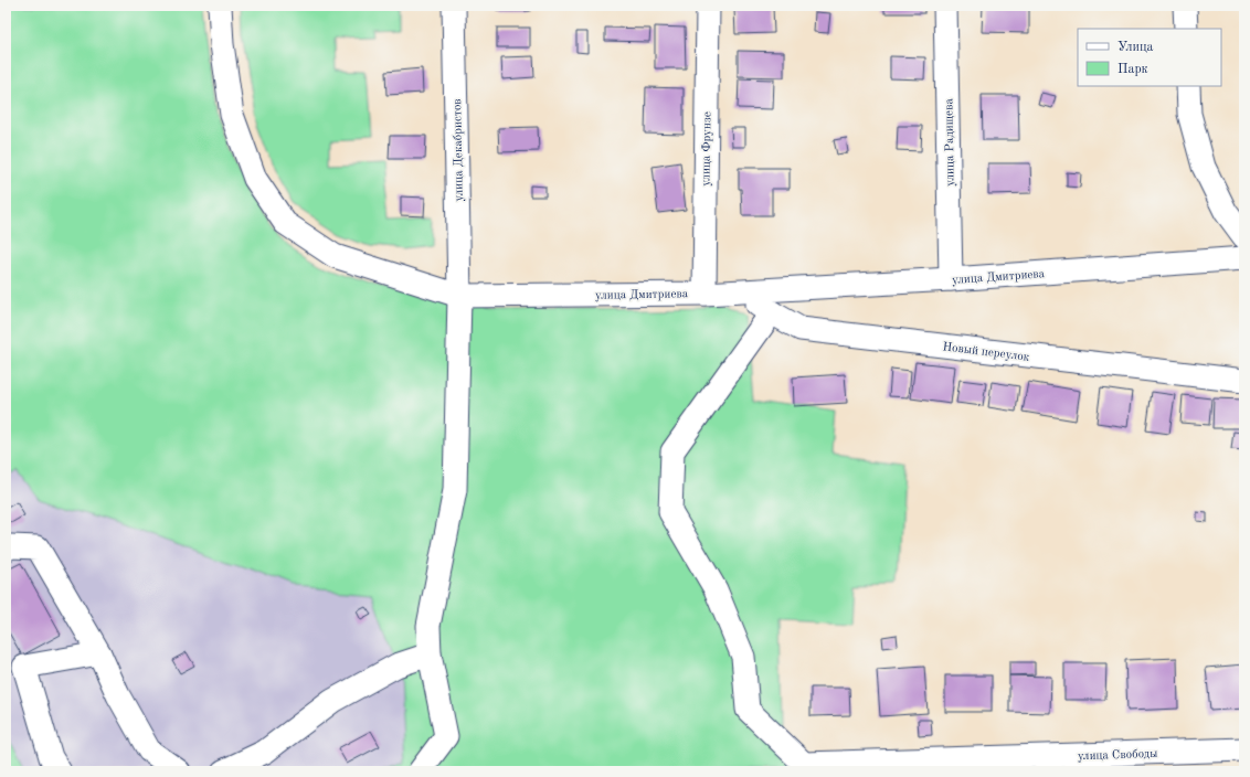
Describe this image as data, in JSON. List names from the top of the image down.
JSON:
{
  "streets": {
    "street": [
      "улица Радищева",
      "улица Фрунзе",
      "улица Декабристов",
      "улица Дмитриева",
      "Новый переулок",
      "улица Свободы"
    ]
  },
  "crossings": [
    ["улица Радищева", "улица Дмитриева"],
    ["улица Фрунзе", "улица Дмитриева"],
    ["улица Декабристов", "улица Дмитриева"],
    ["улица Дмитриева", "Новый переулок"],
    ["Новый переулок", "улица Свободы"]
  ],
  "legend": ["Улица", "Парк"]
}
